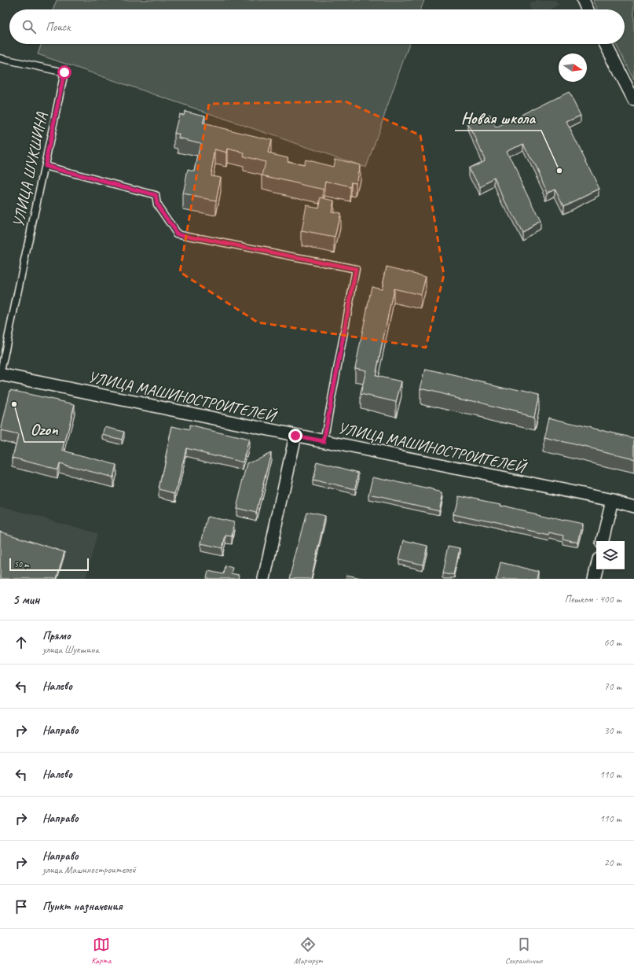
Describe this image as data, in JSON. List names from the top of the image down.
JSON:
{
  "streets": {
    "street": ["УЛИЦА МАШИНОСТРОИТЕЛЕЙ"],
    "lane": ["УЛИЦА ШУКШИНА"]
  },
  "crossings": [
    ["УЛИЦА ШУКШИНА", "УЛИЦА МАШИНОСТРОИТЕЛЕЙ"]
  ],
  "places": ["Новая школа", "Ozon"],
  "scale_bar": "50 m",
  "north": "right",
  "page": {
    "search": "Поиск",
    "scale": "50 m",
    "heading": ["5 мин", "Пешком · 400 m"],
    "list": [
      ["Прямо", "улица Шукшина", "60 m"],
      ["Налево", "70 m"],
      ["Направо", "30 m"],
      ["Налево", "110 m"],
      ["Направо", "110 m"],
      ["Направо", "улица Машиностроителей", "20 m"],
      "Пункт назначения"
    ],
    "nav": ["Карта", "Маршрут", "Сохранённые"]
  }
}
